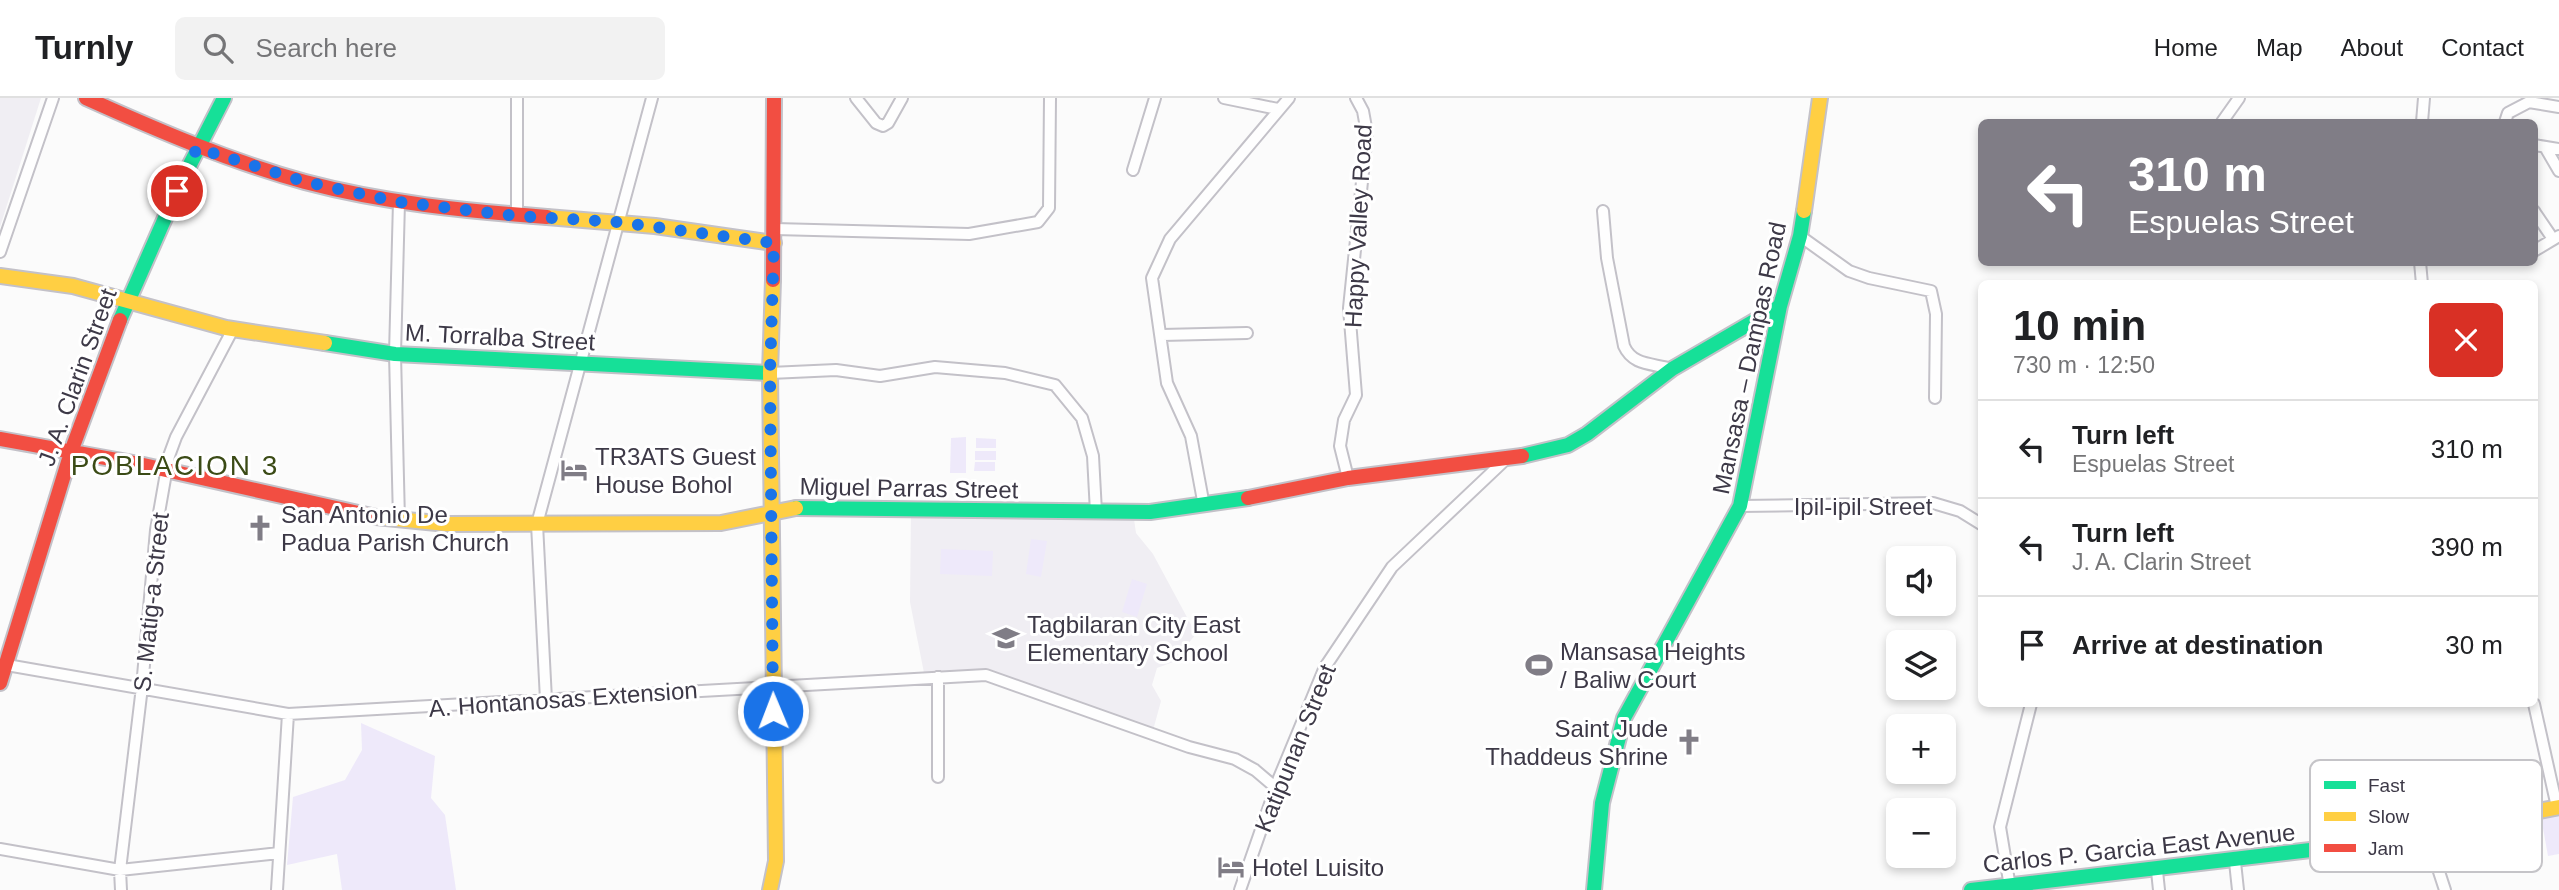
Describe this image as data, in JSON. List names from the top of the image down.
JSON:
{
  "streets": {
    "street": [
      "Happy Valley Road",
      "M. Torralba Street",
      "Mansasa – Dampas Road",
      "J. A. Clarin Street",
      "Miguel Parras Street",
      "Ipil-ipil Street",
      "S. Matig-a Street",
      "A. Hontanosas Extension",
      "Katipunan Street",
      "Carlos P. Garcia East Avenue"
    ]
  },
  "crossings": [
    ["Happy Valley Road", "Miguel Parras Street"],
    ["M. Torralba Street", "J. A. Clarin Street"],
    ["M. Torralba Street", "Miguel Parras Street"],
    ["M. Torralba Street", "S. Matig-a Street"],
    ["Mansasa – Dampas Road", "Miguel Parras Street"],
    ["Mansasa – Dampas Road", "Ipil-ipil Street"],
    ["J. A. Clarin Street", "Miguel Parras Street"],
    ["J. A. Clarin Street", "A. Hontanosas Extension"],
    ["Miguel Parras Street", "S. Matig-a Street"],
    ["Miguel Parras Street", "Katipunan Street"],
    ["S. Matig-a Street", "A. Hontanosas Extension"],
    ["A. Hontanosas Extension", "Katipunan Street"]
  ],
  "districts": ["POBLACION 3"],
  "places": {
    "hotel": ["TR3ATS Guest House Bohol", "Hotel Luisito"],
    "church": ["San Antonio De Padua Parish Church", "Saint Jude Thaddeus Shrine"],
    "school or university": ["Tagbilaran City East Elementary School"],
    "sports": ["Mansasa Heights / Baliw Court"]
  },
  "legend": ["Fast", "Slow", "Jam"],
  "page": {
    "header": "Turnly",
    "search": "Search here",
    "nav": [
      "Home",
      "Map",
      "About",
      "Contact"
    ],
    "turn": ["310 m", "Espuelas Street"],
    "heading": ["10 min", "730 m · 12:50"],
    "list": [
      {
        "name": "Turn left",
        "note": "Espuelas Street",
        "value": "310 m"
      },
      {
        "name": "Turn left",
        "note": "J. A. Clarin Street",
        "value": "390 m"
      },
      {
        "name": "Arrive at destination",
        "value": "30 m"
      }
    ],
    "map_buttons": ["+", "−"]
  }
}
